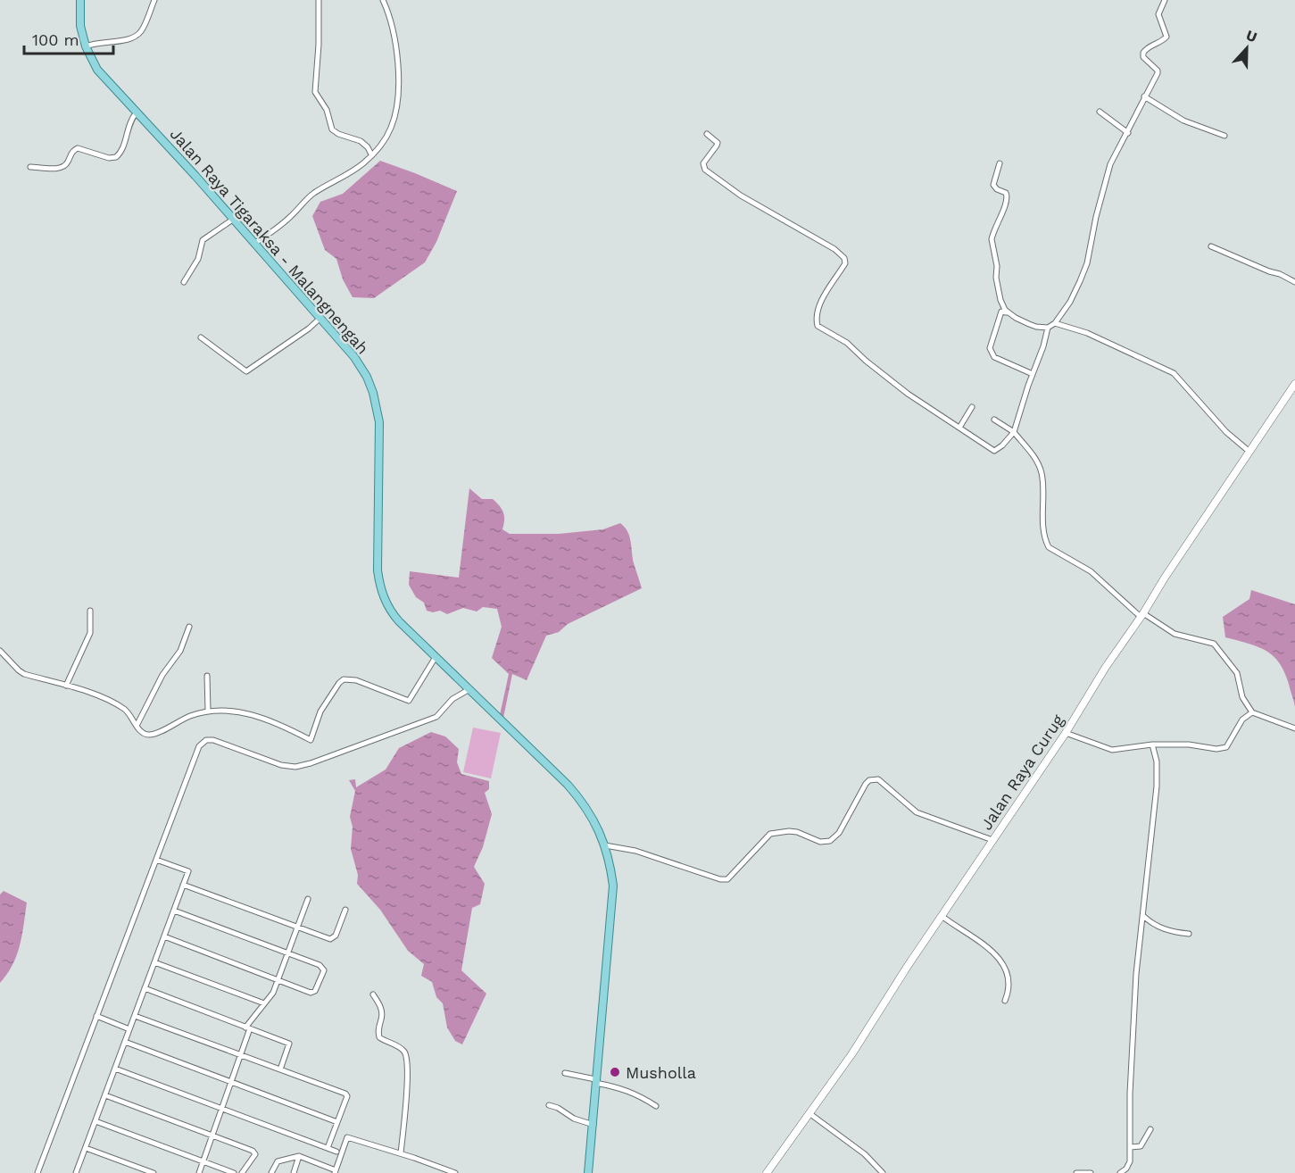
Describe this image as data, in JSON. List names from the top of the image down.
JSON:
{
  "streets": {
    "main road": ["Jalan Raya Tigaraksa - Malangnengah"],
    "street": ["Jalan Raya Curug"]
  },
  "places": ["Musholla"],
  "scale_bar": "100 m",
  "north": "top"
}
